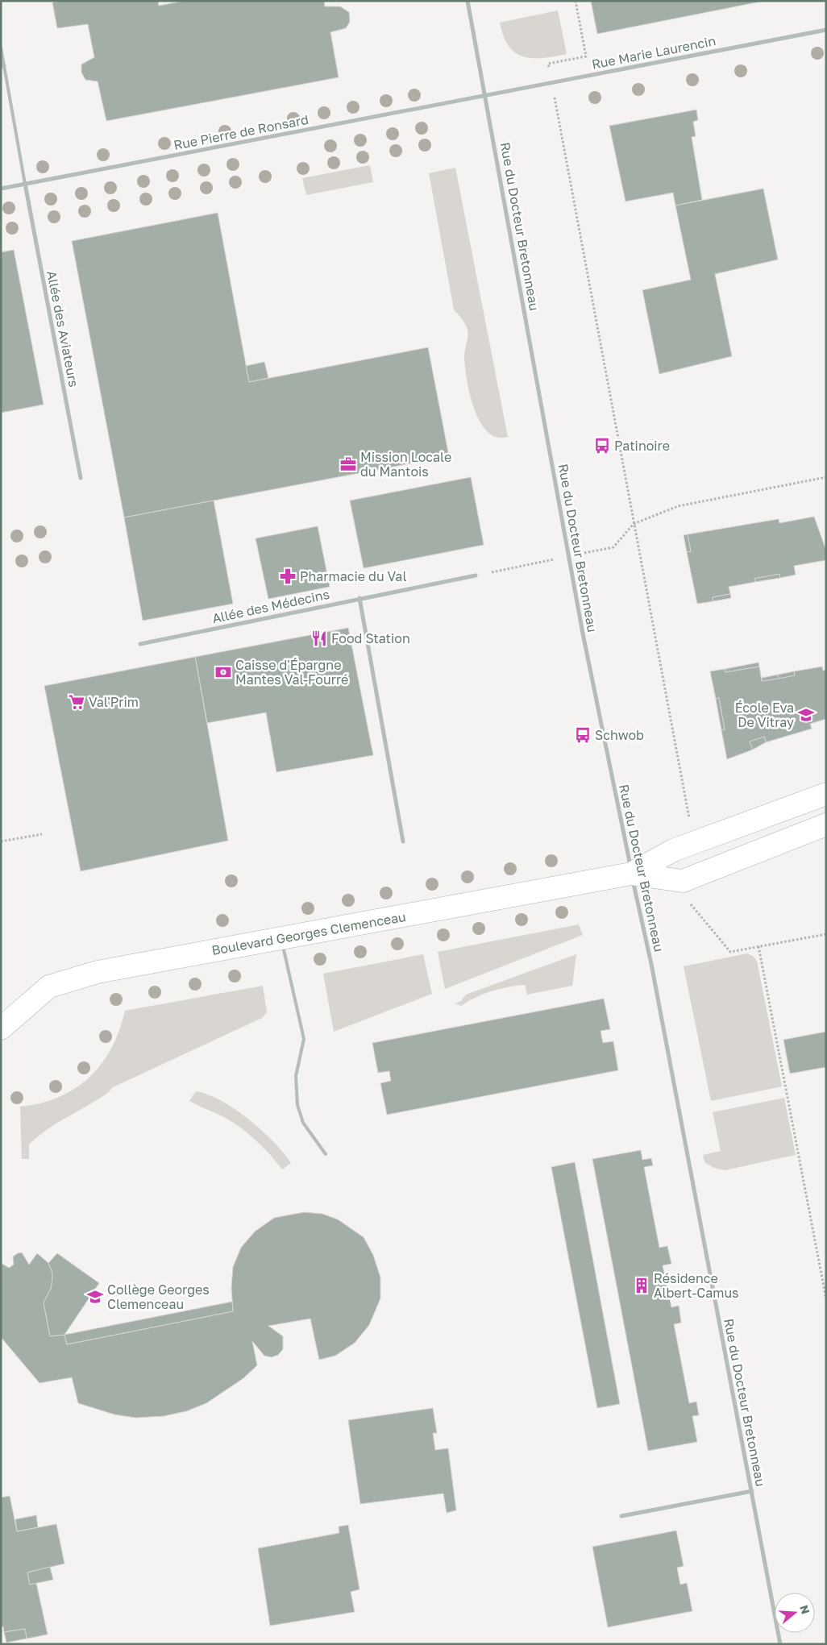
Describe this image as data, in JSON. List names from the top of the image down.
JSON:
{
  "streets": {
    "main road": ["Boulevard Georges Clemenceau"],
    "street": [
      "Rue Marie Laurencin",
      "Rue Pierre de Ronsard",
      "Rue du Docteur Bretonneau",
      "Allée des Aviateurs",
      "Allée des Médecins"
    ]
  },
  "crossings": [
    ["Rue Marie Laurencin", "Rue Pierre de Ronsard"],
    ["Rue Marie Laurencin", "Rue du Docteur Bretonneau"],
    ["Rue Pierre de Ronsard", "Rue du Docteur Bretonneau"],
    ["Rue Pierre de Ronsard", "Allée des Aviateurs"],
    ["Rue du Docteur Bretonneau", "Boulevard Georges Clemenceau"]
  ],
  "places": {
    "bus stop": ["Patinoire", "Schwob"],
    "office": ["Mission Locale du Mantois"],
    "pharmacy": ["Pharmacie du Val"],
    "restaurant": ["Food Station"],
    "bank": ["Caisse d'Épargne Mantes Val-Fourré"],
    "supermarket": ["Val'Prim"],
    "school or university": ["École Eva De Vitray", "Collège Georges Clemenceau"],
    "building": ["Résidence Albert-Camus"]
  },
  "north": "right"
}
